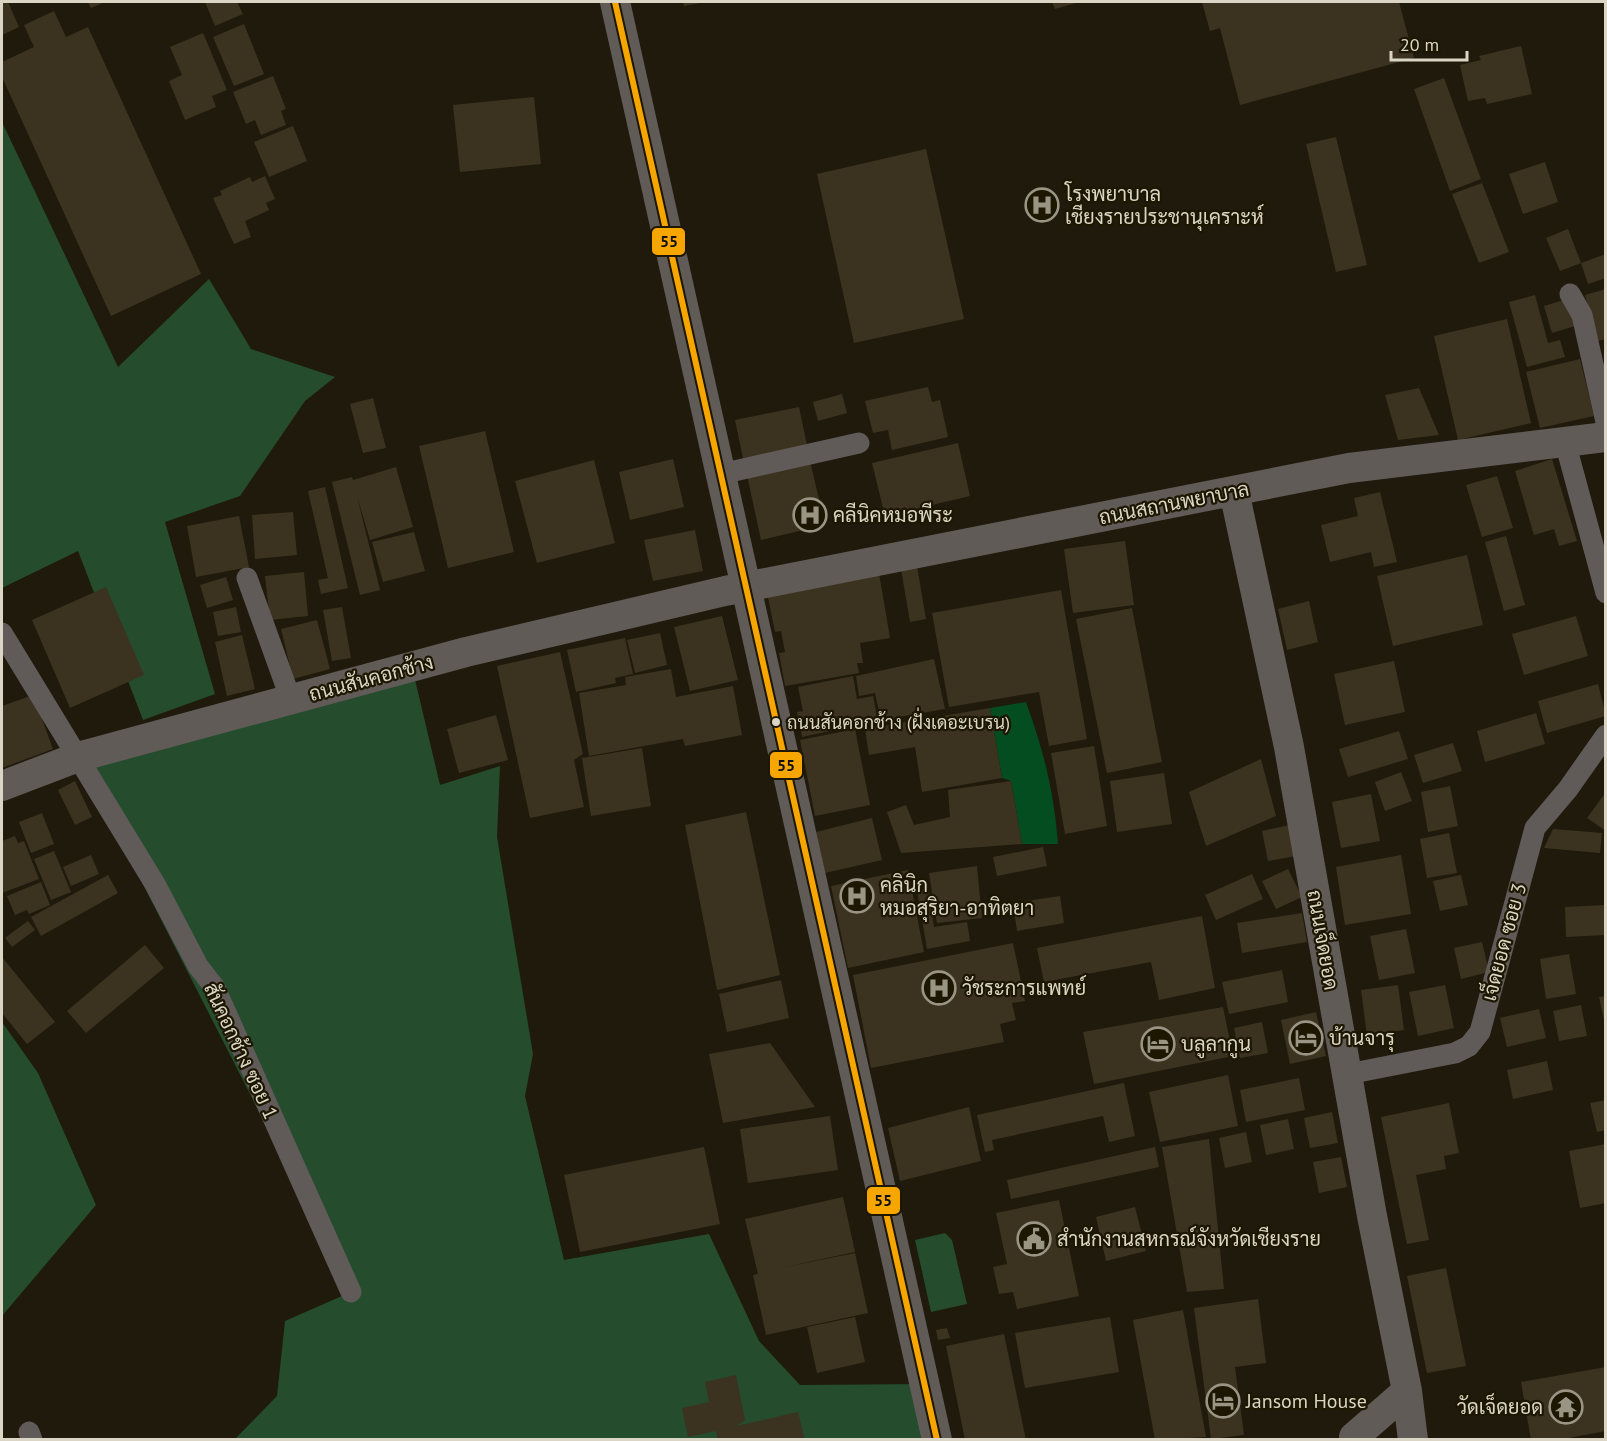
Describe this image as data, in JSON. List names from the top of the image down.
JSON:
{
  "streets": {
    "street": [
      "ถนนสถานพยาบาล",
      "ถนนสันคอกช้าง",
      "ถนนเจ็ดยอด",
      "เจ็ดยอด ซอย 3",
      "สันคอกช้าง ซอย 1"
    ]
  },
  "crossings": [
    ["ถนนสถานพยาบาล", "ถนนสันคอกช้าง"],
    ["ถนนสถานพยาบาล", "ถนนเจ็ดยอด"],
    ["ถนนสันคอกช้าง", "สันคอกช้าง ซอย 1"],
    ["ถนนเจ็ดยอด", "เจ็ดยอด ซอย 3"]
  ],
  "places": {
    "hospital": [
      "โรงพยาบาล เชียงรายประชานุเคราะห์",
      "คลีนิคหมอพีระ",
      "คลินิก หมอสุริยา-อาทิตยา",
      "วัชระการแพทย์"
    ],
    "other": ["ถนนสันคอกช้าง (ฝั่งเดอะเบรน)"],
    "hotel": ["บ้านจารุ", "บลูลากูน", "Jansom House"],
    "public building": ["สำนักงานสหกรณ์จังหวัดเชียงราย"],
    "temple": ["วัดเจ็ดยอด"]
  },
  "lines": ["transit line 55"],
  "scale_bar": "20 m"
}
